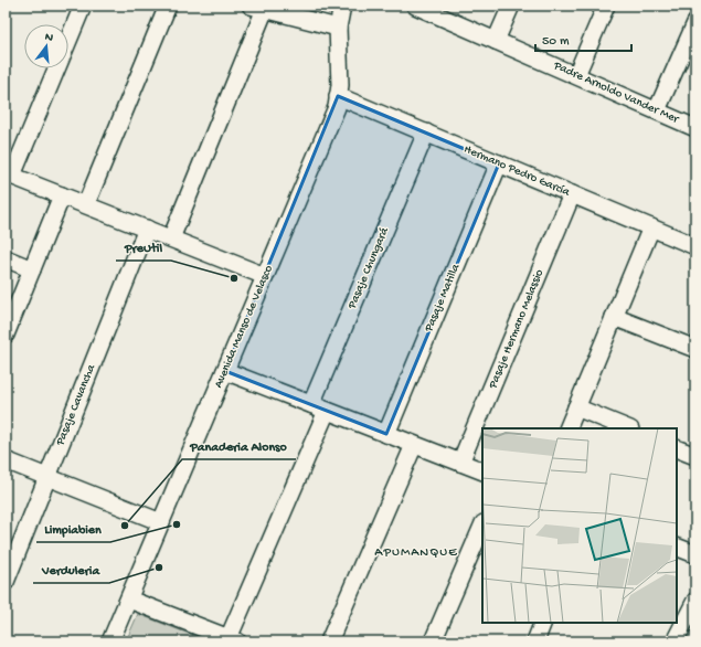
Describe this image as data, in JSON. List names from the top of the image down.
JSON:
{
  "streets": {
    "street": [
      "Padre Arnoldo Vander Mer",
      "Hermano Pedro García",
      "Pasaje Chungará",
      "Pasaje Matilla",
      "Avenida Manso de Velasco",
      "Pasaje Hermano Melassio",
      "Pasaje Cavancha"
    ]
  },
  "crossings": [
    ["Hermano Pedro García", "Pasaje Chungará"],
    ["Hermano Pedro García", "Pasaje Matilla"],
    ["Hermano Pedro García", "Avenida Manso de Velasco"],
    ["Hermano Pedro García", "Pasaje Hermano Melassio"]
  ],
  "districts": ["APUMANQUE"],
  "places": [
    "PreUtil",
    "Limpiabien",
    "Panaderia Alonso",
    "Verduleria"
  ],
  "scale_bar": "50 m",
  "north": "top"
}
